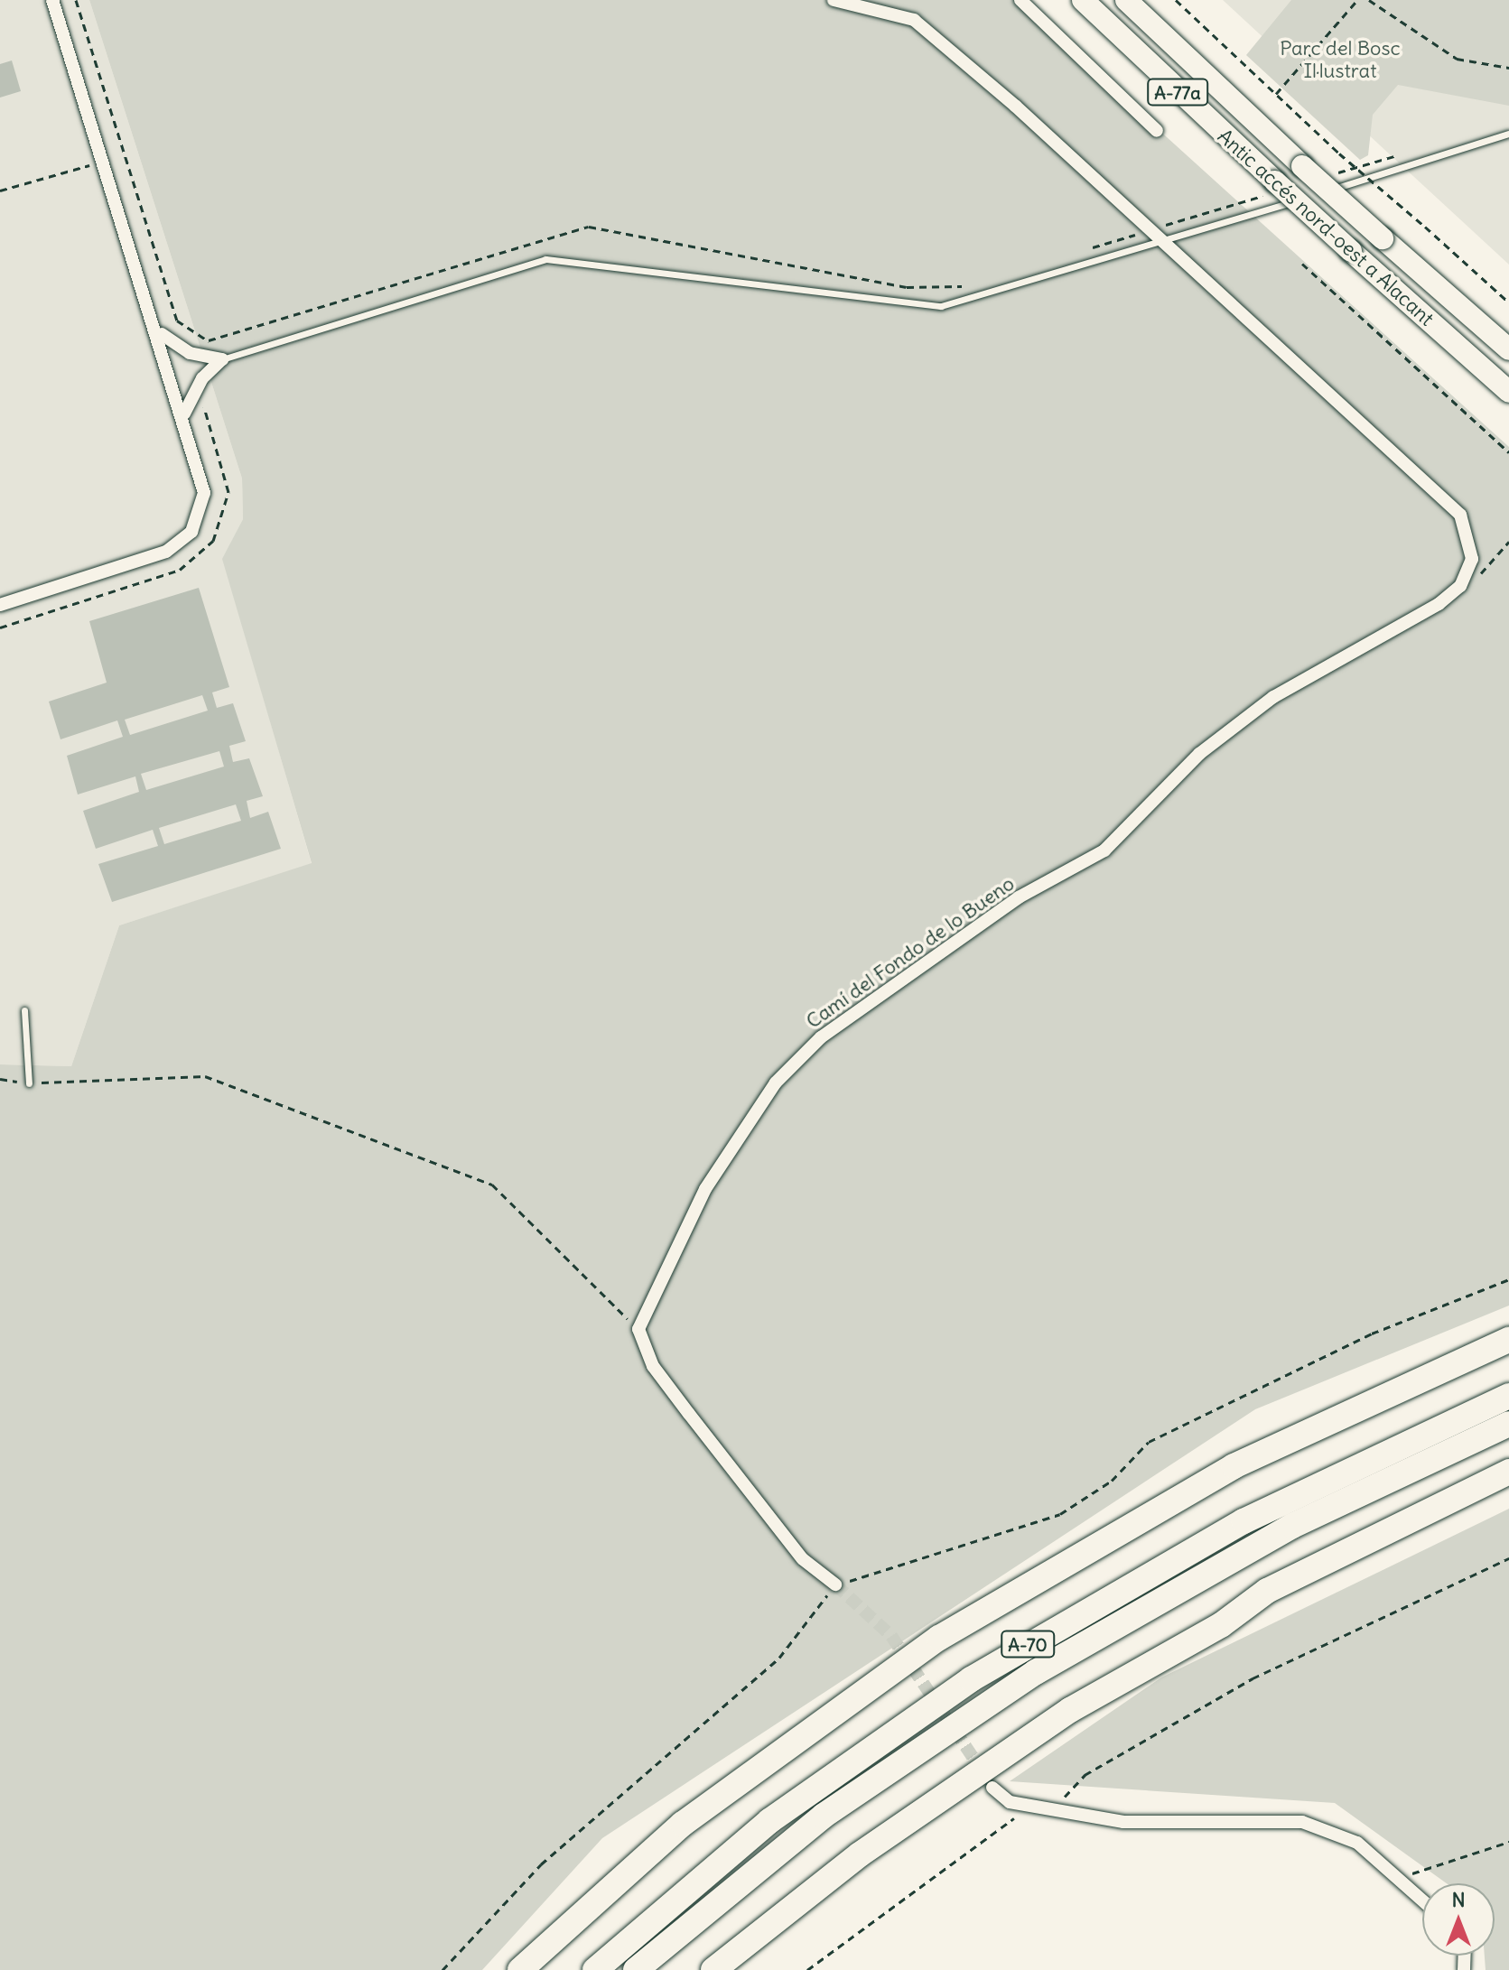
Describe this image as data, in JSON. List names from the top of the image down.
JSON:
{
  "streets": {
    "highway": ["A-70"],
    "main road": ["A-77a", "Antic accés nord-oest a Alacant"],
    "street": ["Camí del Fondo de lo Bueno"]
  },
  "parks": ["Parc del Bosc Il·lustrat"],
  "north": "top"
}
